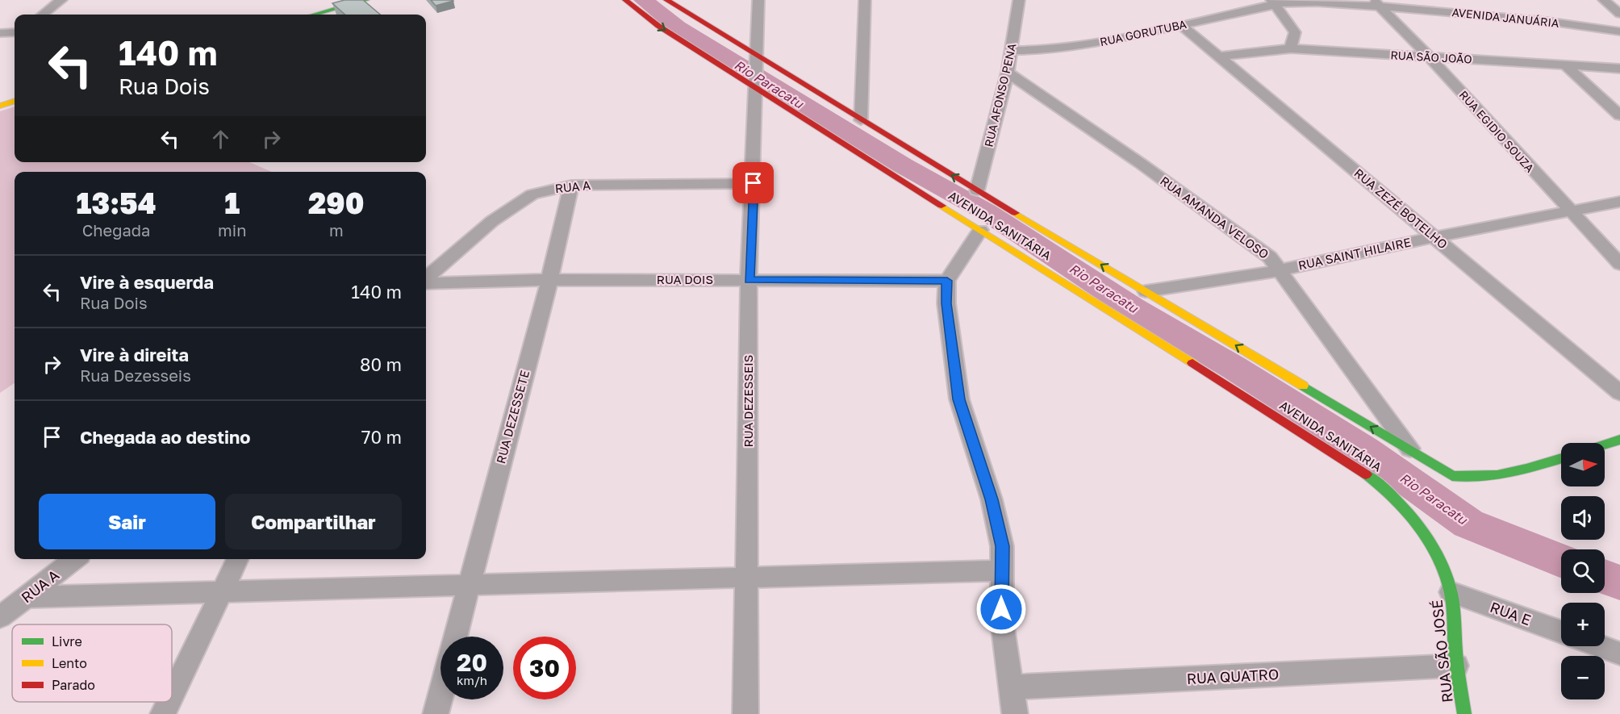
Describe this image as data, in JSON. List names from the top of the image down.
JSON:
{
  "streets": {
    "street": [
      "AVENIDA JANUÁRIA",
      "RUA GORUTUBA",
      "RUA SÃO JOÃO",
      "RUA AFONSO PENA",
      "RUA EGIDIO SOUZA",
      "RUA A",
      "RUA ZEZÉ BOTELHO",
      "RUA AMANDA VELOSO",
      "AVENIDA SANITÁRIA",
      "RUA SAINT HILAIRE",
      "RUA DOIS",
      "RUA DEZESSEIS",
      "RUA DEZESSETE",
      "RUA E",
      "RUA SÃO JOSÉ",
      "RUA QUATRO"
    ]
  },
  "crossings": [
    ["AVENIDA JANUÁRIA", "RUA GORUTUBA"],
    ["AVENIDA JANUÁRIA", "RUA EGIDIO SOUZA"],
    ["RUA GORUTUBA", "RUA AFONSO PENA"],
    ["RUA GORUTUBA", "RUA ZEZÉ BOTELHO"],
    ["RUA SÃO JOÃO", "RUA EGIDIO SOUZA"],
    ["RUA SÃO JOÃO", "RUA ZEZÉ BOTELHO"],
    ["RUA AFONSO PENA", "RUA AMANDA VELOSO"],
    ["RUA AFONSO PENA", "AVENIDA SANITÁRIA"],
    ["RUA EGIDIO SOUZA", "RUA SAINT HILAIRE"],
    ["RUA A", "RUA DEZESSEIS"],
    ["RUA A", "RUA DEZESSETE"],
    ["RUA ZEZÉ BOTELHO", "RUA SAINT HILAIRE"],
    ["RUA AMANDA VELOSO", "AVENIDA SANITÁRIA"],
    ["RUA AMANDA VELOSO", "RUA SAINT HILAIRE"],
    ["AVENIDA SANITÁRIA", "RUA SAINT HILAIRE"],
    ["AVENIDA SANITÁRIA", "RUA DEZESSEIS"],
    ["AVENIDA SANITÁRIA", "RUA SÃO JOSÉ"],
    ["RUA DOIS", "RUA DEZESSEIS"],
    ["RUA DOIS", "RUA DEZESSETE"],
    ["RUA E", "RUA SÃO JOSÉ"],
    ["RUA SÃO JOSÉ", "RUA QUATRO"]
  ],
  "water": ["Rio Paracatu"],
  "legend": ["Livre", "Lento", "Parado"],
  "north": "right",
  "page": {
    "turn": ["140 m", "Rua Dois"],
    "eta": [
      "13:54",
      "Chegada",
      "1",
      "min",
      "290",
      "m"
    ],
    "list": [
      {
        "name": "Vire à esquerda",
        "note": "Rua Dois",
        "value": "140 m"
      },
      {
        "name": "Vire à direita",
        "note": "Rua Dezesseis",
        "value": "80 m"
      },
      {
        "name": "Chegada ao destino",
        "value": "70 m"
      }
    ],
    "map_buttons": ["+", "−"],
    "buttons": ["Sair", "Compartilhar"],
    "speed": "20 km/h",
    "limit": "30"
  }
}
